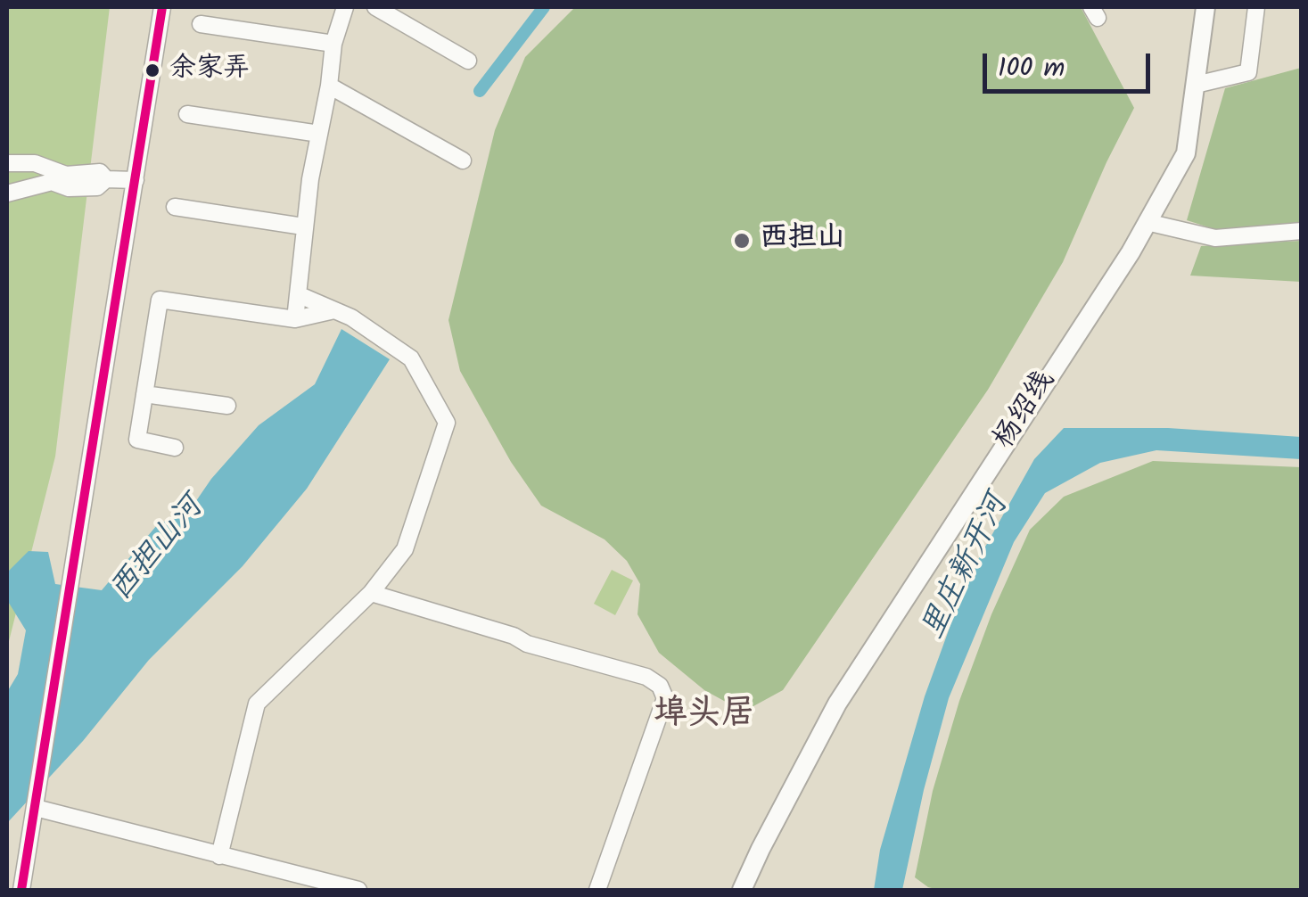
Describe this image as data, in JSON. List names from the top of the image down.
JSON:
{
  "streets": {
    "main road": ["杨绍线"]
  },
  "districts": ["埠头居"],
  "water": ["西担山河", "里庄新开河"],
  "places": ["余家弄", "西担山"],
  "scale_bar": "100 m"
}
